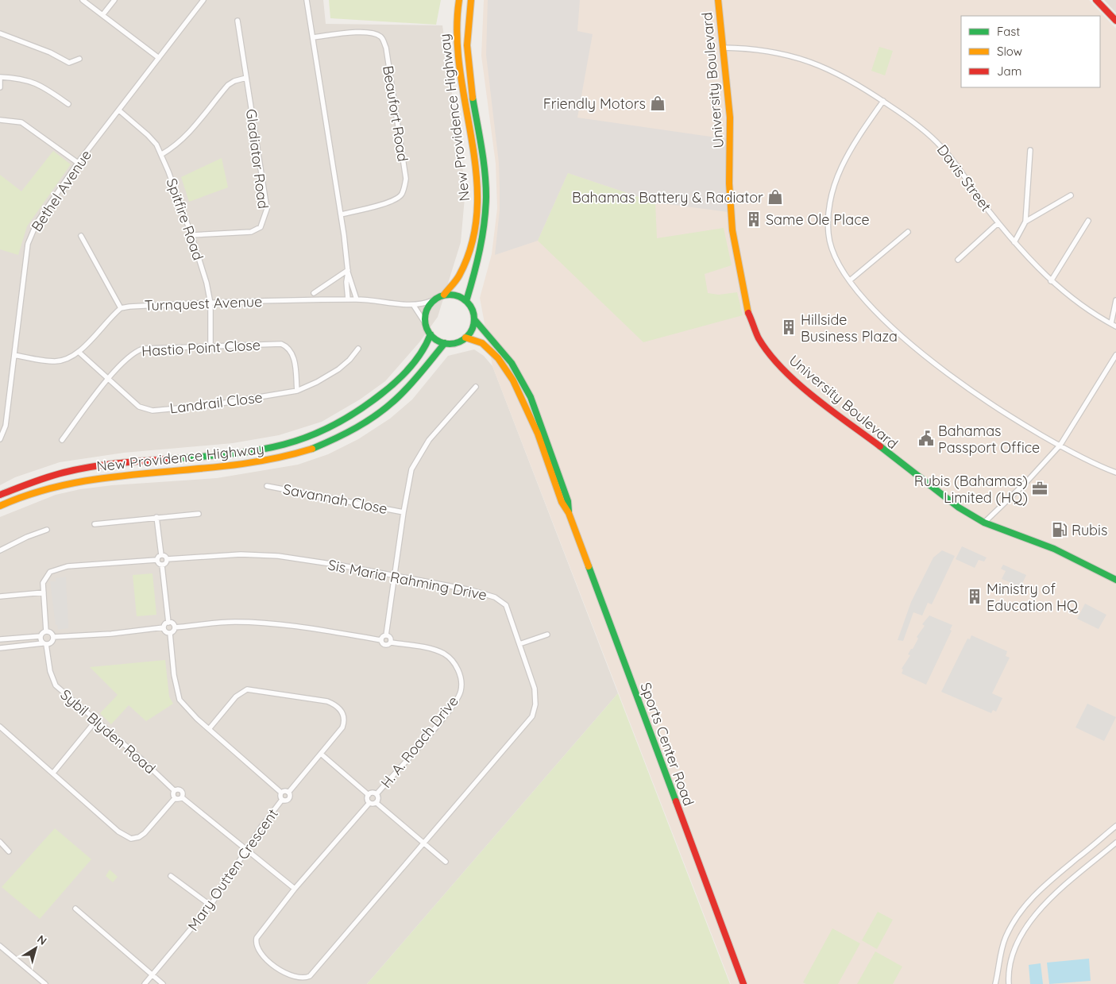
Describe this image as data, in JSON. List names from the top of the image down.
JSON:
{
  "streets": {
    "main road": ["University Boulevard", "New Providence Highway", "Sports Center Road"],
    "street": [
      "Beaufort Road",
      "Gladiator Road",
      "Davis Street",
      "Bethel Avenue",
      "Spitfire Road",
      "Turnquest Avenue",
      "Hastio Point Close",
      "Landrail Close",
      "Savannah Close",
      "Sis Maria Rahming Drive",
      "Sybil Blyden Road",
      "H. A. Roach Drive",
      "Mary Outten Crescent"
    ]
  },
  "crossings": [
    ["University Boulevard", "Davis Street"],
    ["New Providence Highway", "Sports Center Road"],
    ["Gladiator Road", "Spitfire Road"],
    ["Bethel Avenue", "Spitfire Road"],
    ["Spitfire Road", "Turnquest Avenue"],
    ["Spitfire Road", "Hastio Point Close"],
    ["Hastio Point Close", "Landrail Close"],
    ["Sis Maria Rahming Drive", "Sybil Blyden Road"],
    ["Sybil Blyden Road", "Mary Outten Crescent"]
  ],
  "places": {
    "shop": ["Friendly Motors", "Bahamas Battery & Radiator"],
    "building": ["Same Ole Place", "Hillside Business Plaza", "Ministry of Education HQ"],
    "public building": ["Bahamas Passport Office"],
    "office": ["Rubis (Bahamas) Limited (HQ)"],
    "fuel station": ["Rubis"]
  },
  "legend": ["Fast", "Slow", "Jam"],
  "north": "top right"
}
